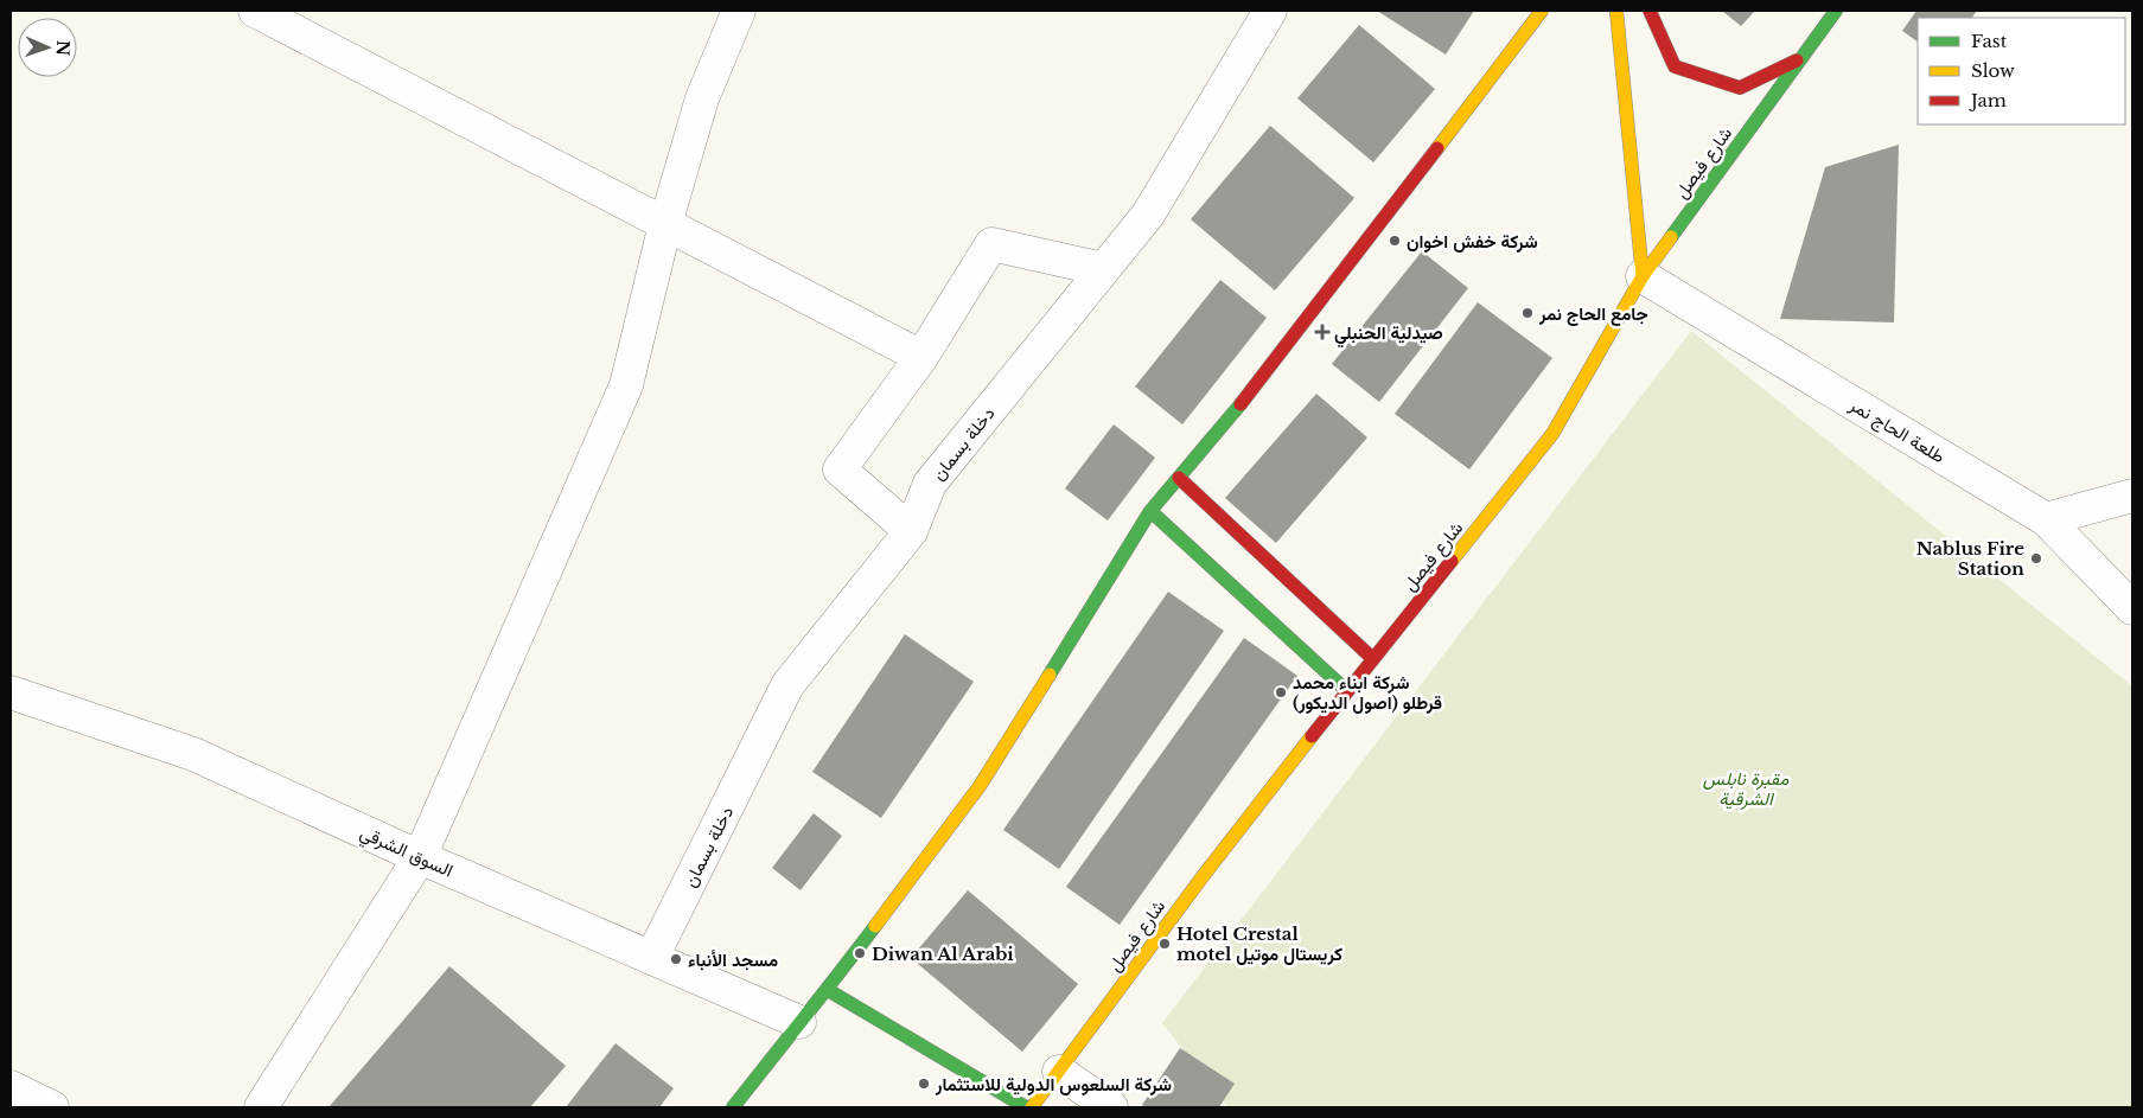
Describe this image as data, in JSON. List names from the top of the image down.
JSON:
{
  "streets": {
    "main road": ["شارع فيصل"],
    "street": ["طلعة الحاج نمر", "دخلة بسمان", "السوق الشرقي"]
  },
  "crossings": [
    ["شارع فيصل", "طلعة الحاج نمر"],
    ["دخلة بسمان", "السوق الشرقي"]
  ],
  "parks": ["مقبرة نابلس الشرقية"],
  "places": {
    "other": [
      "شركة خفش اخوان",
      "جامع الحاج نمر",
      "Nablus Fire Station",
      "شركة ابناء محمد قرطلو (اصول الديكور)",
      "Hotel Crestal motel كريستال موتيل",
      "Diwan Al Arabi",
      "مسجد الأنباء",
      "شركة السلعوس الدولية للاستثمار"
    ],
    "health": ["صيدلية الحنبلي"]
  },
  "legend": ["Fast", "Slow", "Jam"],
  "north": "right"
}
